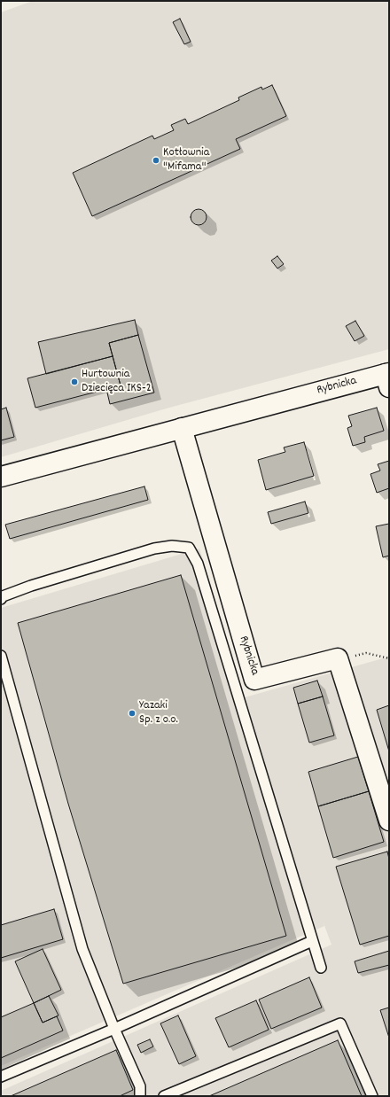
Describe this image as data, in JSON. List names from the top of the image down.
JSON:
{
  "streets": {
    "street": ["Rybnicka"]
  },
  "places": ["Kotłownia \"Mifama\"", "Hurtownia Dziecięca IKS-2", "Yazaki Sp. z o.o."]
}
